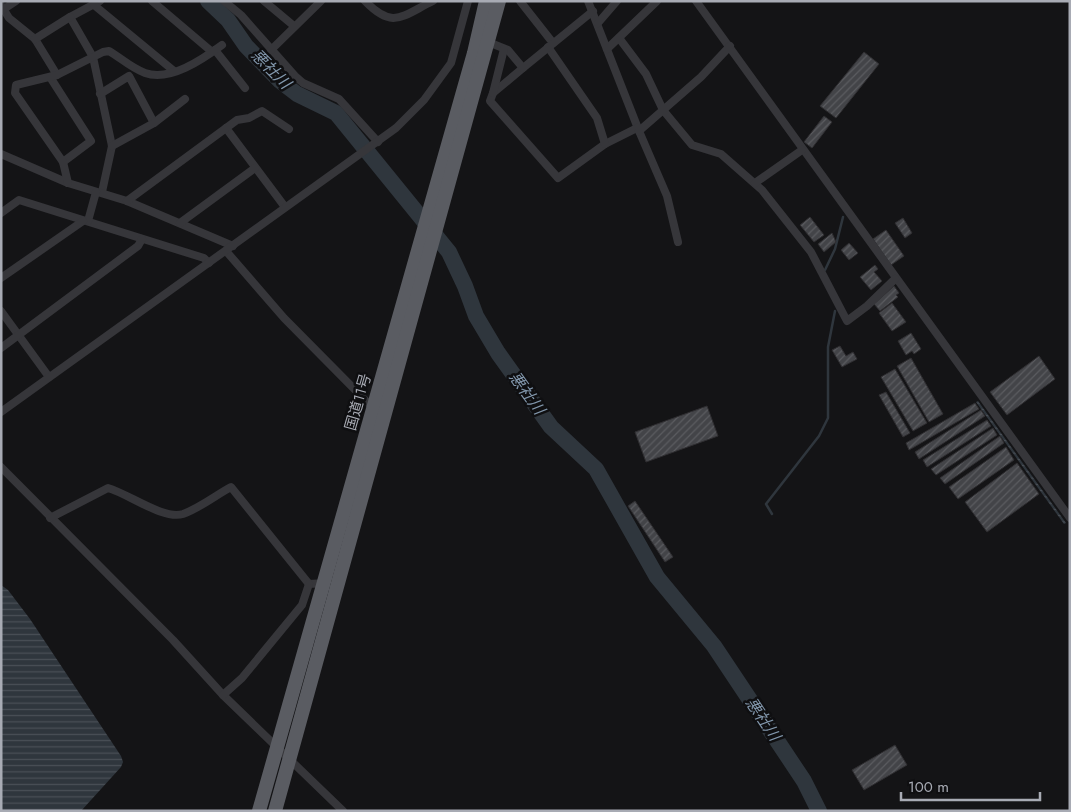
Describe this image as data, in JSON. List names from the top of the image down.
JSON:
{
  "streets": {
    "highway": ["国道11号"]
  },
  "water": ["悪社川"],
  "scale_bar": "100 m"
}
